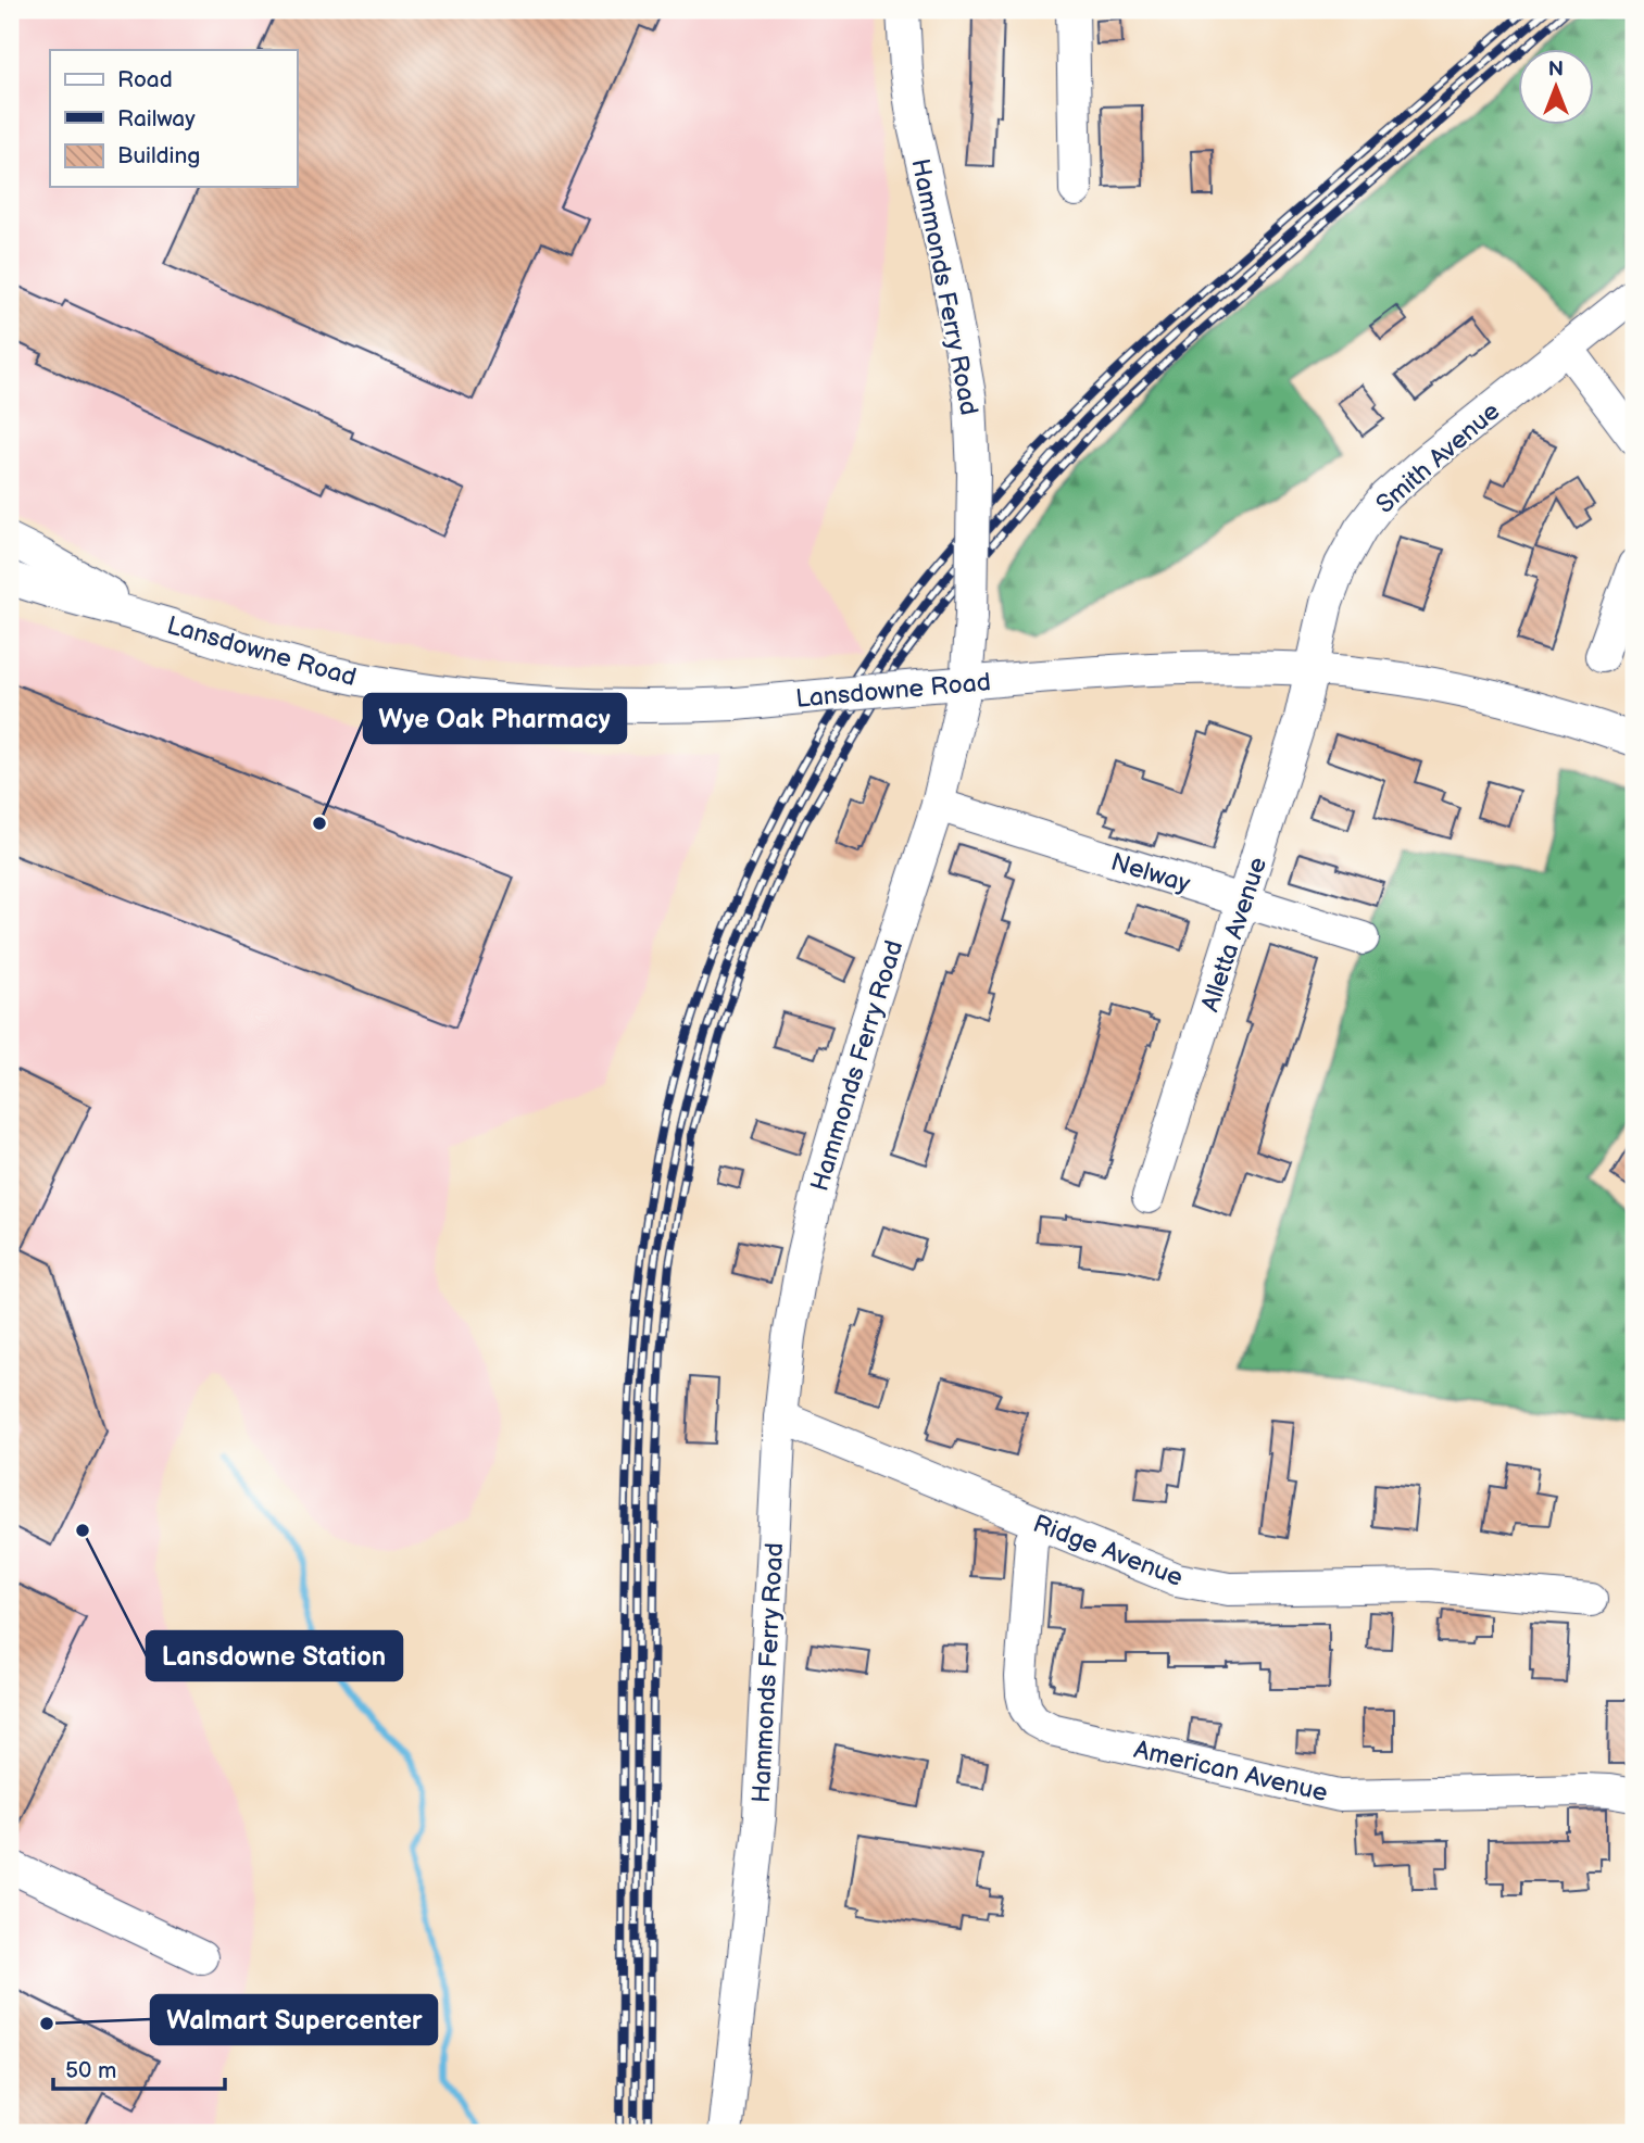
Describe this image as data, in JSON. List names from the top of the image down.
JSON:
{
  "streets": {
    "street": [
      "Hammonds Ferry Road",
      "Smith Avenue",
      "Lansdowne Road",
      "Nelway",
      "Alletta Avenue",
      "Ridge Avenue",
      "American Avenue"
    ]
  },
  "crossings": [
    ["Hammonds Ferry Road", "Lansdowne Road"],
    ["Hammonds Ferry Road", "Nelway"],
    ["Hammonds Ferry Road", "Ridge Avenue"],
    ["Smith Avenue", "Lansdowne Road"],
    ["Smith Avenue", "Alletta Avenue"],
    ["Lansdowne Road", "Alletta Avenue"],
    ["Nelway", "Alletta Avenue"],
    ["Ridge Avenue", "American Avenue"]
  ],
  "places": ["Wye Oak Pharmacy", "Lansdowne Station", "Walmart Supercenter"],
  "legend": ["Road", "Railway", "Building"],
  "scale_bar": "50 m",
  "north": "top"
}
